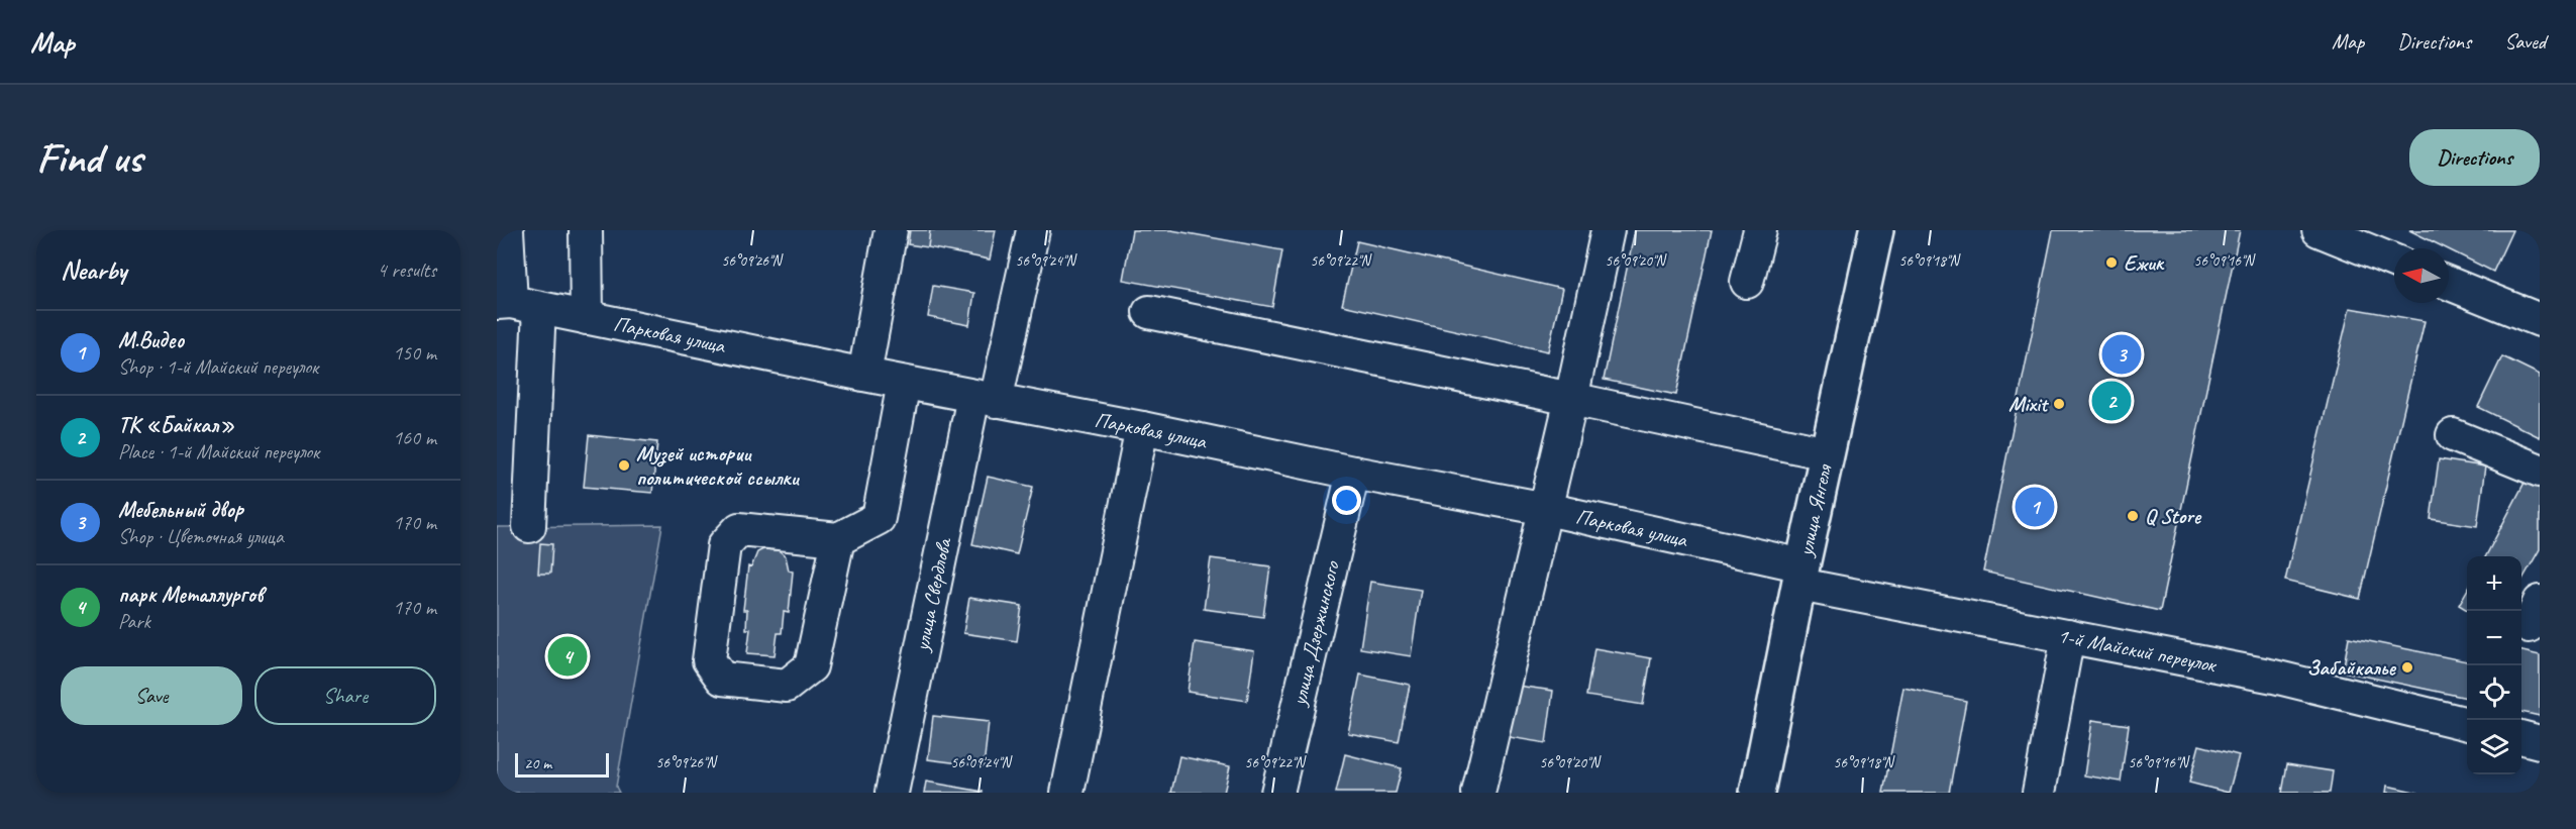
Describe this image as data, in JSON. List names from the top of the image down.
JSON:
{
  "streets": {
    "main road": ["улица Янгеля"],
    "street": [
      "Парковая улица",
      "улица Свердлова",
      "улица Дзержинского",
      "1-й Майский переулок"
    ]
  },
  "crossings": [
    ["Парковая улица", "улица Янгеля"],
    ["Парковая улица", "улица Свердлова"],
    ["Парковая улица", "улица Дзержинского"],
    ["Парковая улица", "1-й Майский переулок"],
    ["улица Янгеля", "1-й Майский переулок"]
  ],
  "places": [
    "Ежик",
    "Mixit",
    "Музей истории политической ссылки",
    "Q Store",
    "Забайкалье"
  ],
  "scale_bar": "20 m",
  "north": "left",
  "page": {
    "header": "Map",
    "nav": ["Map", "Directions", "Saved"],
    "buttons": [
      "Directions",
      ["Save", "Share"]
    ],
    "title": "Find us",
    "heading": ["Nearby", "4 results"],
    "list": [
      {
        "mark": "1",
        "name": "М.Видео",
        "note": "Shop · 1-й Майский переулок",
        "value": "150 m"
      },
      {
        "mark": "2",
        "name": "ТК «Байкал»",
        "note": "Place · 1-й Майский переулок",
        "value": "160 m"
      },
      {
        "mark": "3",
        "name": "Мебельный двор",
        "note": "Shop · Цветочная улица",
        "value": "170 m"
      },
      {
        "mark": "4",
        "name": "парк Металлургов",
        "note": "Park",
        "value": "170 m"
      }
    ],
    "pins": [
      "3",
      "2",
      "1",
      "4"
    ],
    "map_buttons": ["+", "−"],
    "scale": "20 m"
  },
  "coordinates": [
    "56°09'26\"N",
    "56°09'24\"N",
    "56°09'22\"N",
    "56°09'20\"N",
    "56°09'18\"N",
    "56°09'16\"N"
  ]
}
